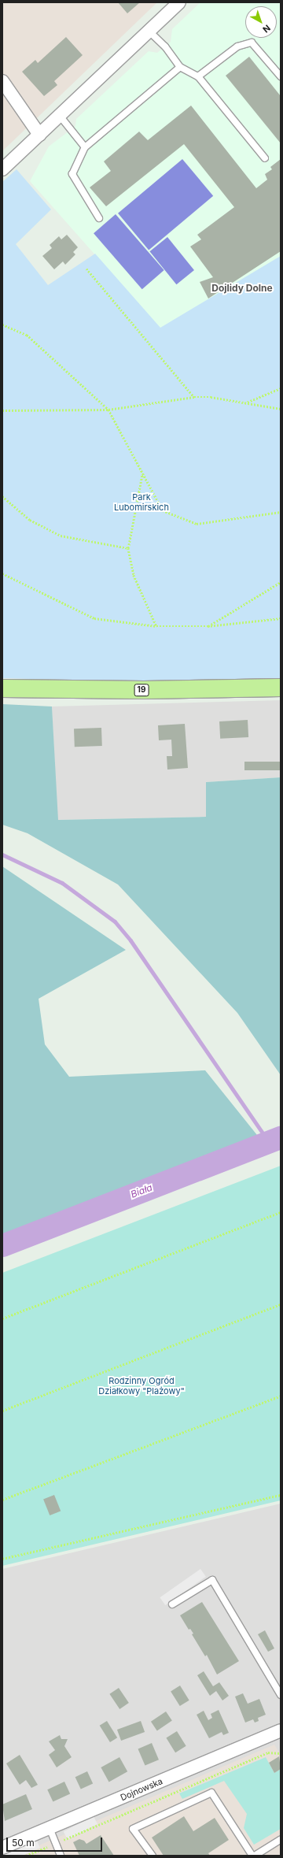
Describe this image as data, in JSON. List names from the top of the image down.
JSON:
{
  "streets": {
    "highway": ["19"],
    "street": ["Dojnowska"]
  },
  "districts": ["Dojlidy Dolne"],
  "water": ["Biała"],
  "parks": ["Park Lubomirskich", "Rodzinny Ogród Działkowy \"Plażowy\""],
  "scale_bar": "50 m",
  "north": "bottom right"
}
